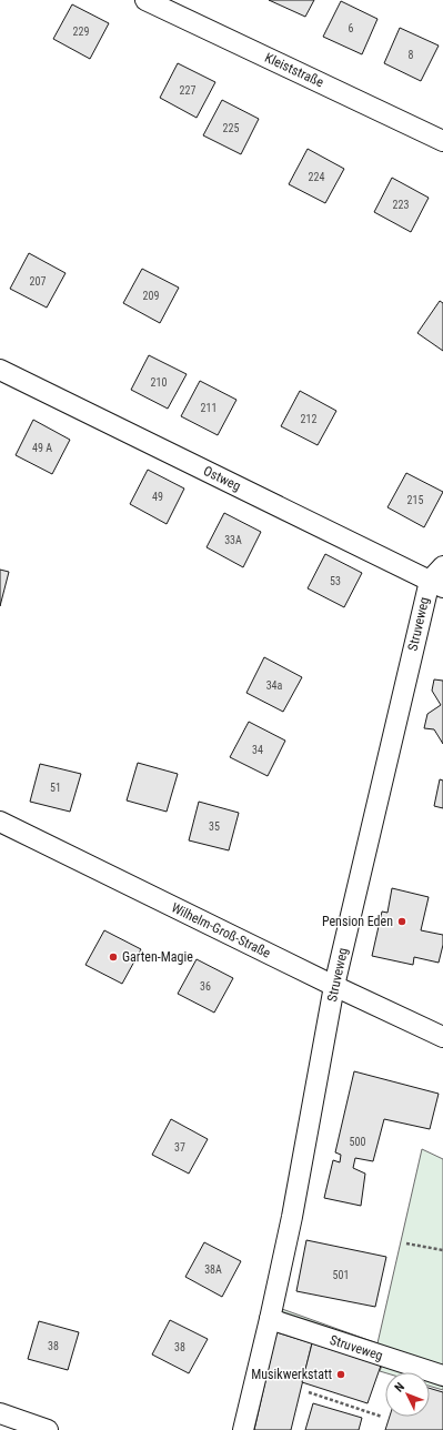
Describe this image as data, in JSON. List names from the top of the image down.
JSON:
{
  "streets": {
    "street": [
      "Kleiststraße",
      "Ostweg",
      "Struveweg",
      "Wilhelm-Groß-Straße"
    ]
  },
  "crossings": [
    ["Ostweg", "Struveweg"],
    ["Struveweg", "Wilhelm-Groß-Straße"]
  ],
  "places": ["Pension Eden", "Garten-Magie", "Musikwerkstatt"],
  "house_numbers": [
    "6",
    "229",
    "8",
    "227",
    "225",
    "224",
    "223",
    "207",
    "209",
    "210",
    "211",
    "212",
    "49 A",
    "49",
    "215",
    "33A",
    "53",
    "34a",
    "34",
    "51",
    "35",
    "36",
    "500",
    "37",
    "38A",
    "501",
    "38",
    "38"
  ],
  "north": "top left"
}
